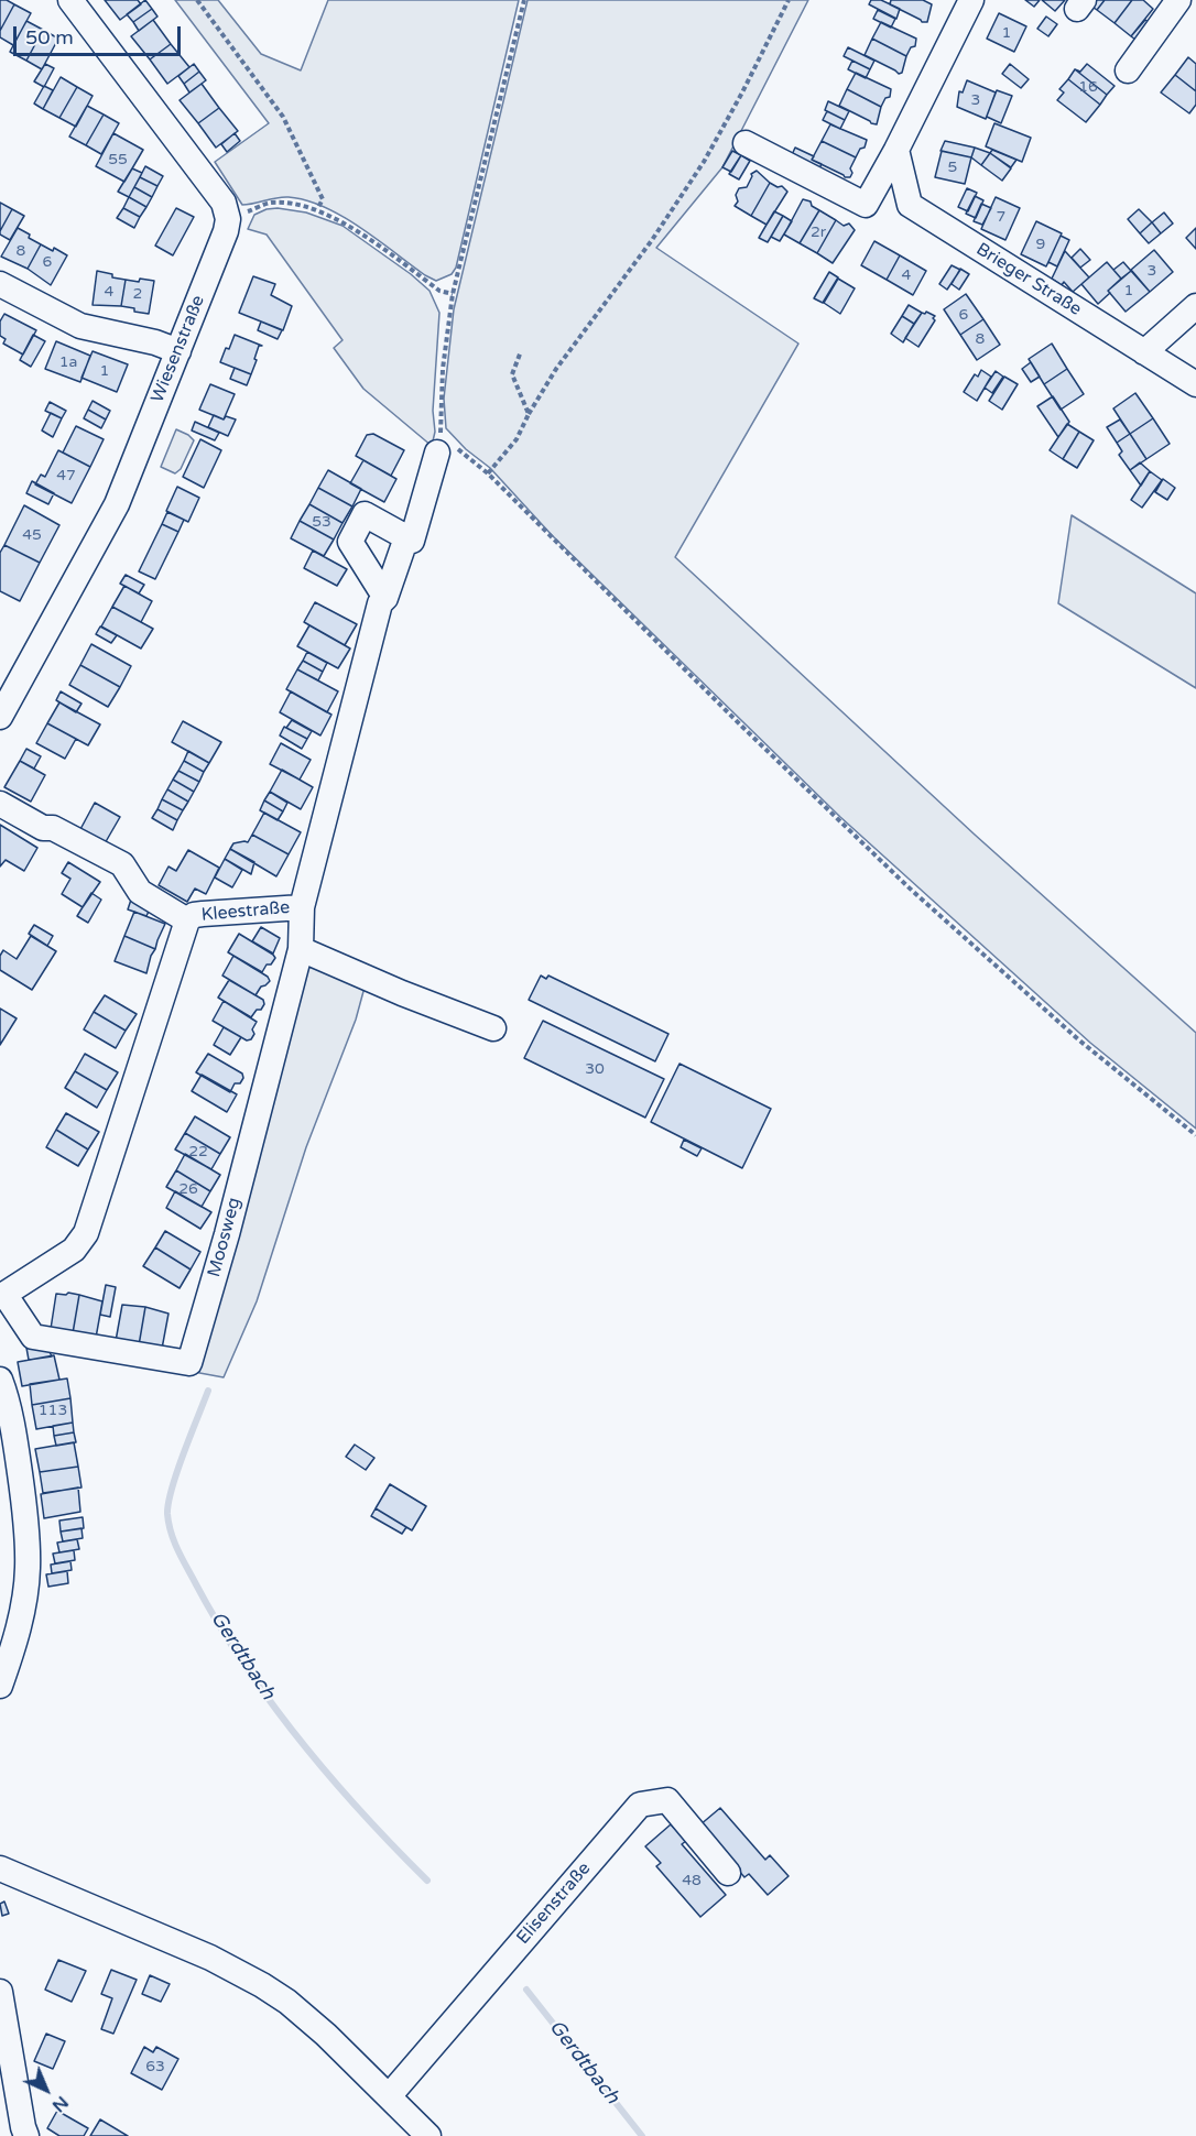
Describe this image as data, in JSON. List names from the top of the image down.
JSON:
{
  "streets": {
    "street": [
      "Brieger Straße",
      "Wiesenstraße",
      "Kleestraße",
      "Moosweg",
      "Elisenstraße"
    ]
  },
  "crossings": [
    ["Kleestraße", "Moosweg"]
  ],
  "water": ["Gerdtbach"],
  "house_numbers": [
    "1",
    "16",
    "3",
    "55",
    "5",
    "7",
    "2r",
    "9",
    "8",
    "6",
    "3",
    "4",
    "1",
    "4",
    "2",
    "6",
    "8",
    "1a",
    "1",
    "47",
    "53",
    "45",
    "30",
    "22",
    "26",
    "113",
    "48",
    "63"
  ],
  "scale_bar": "50 m",
  "north": "bottom right"
}
